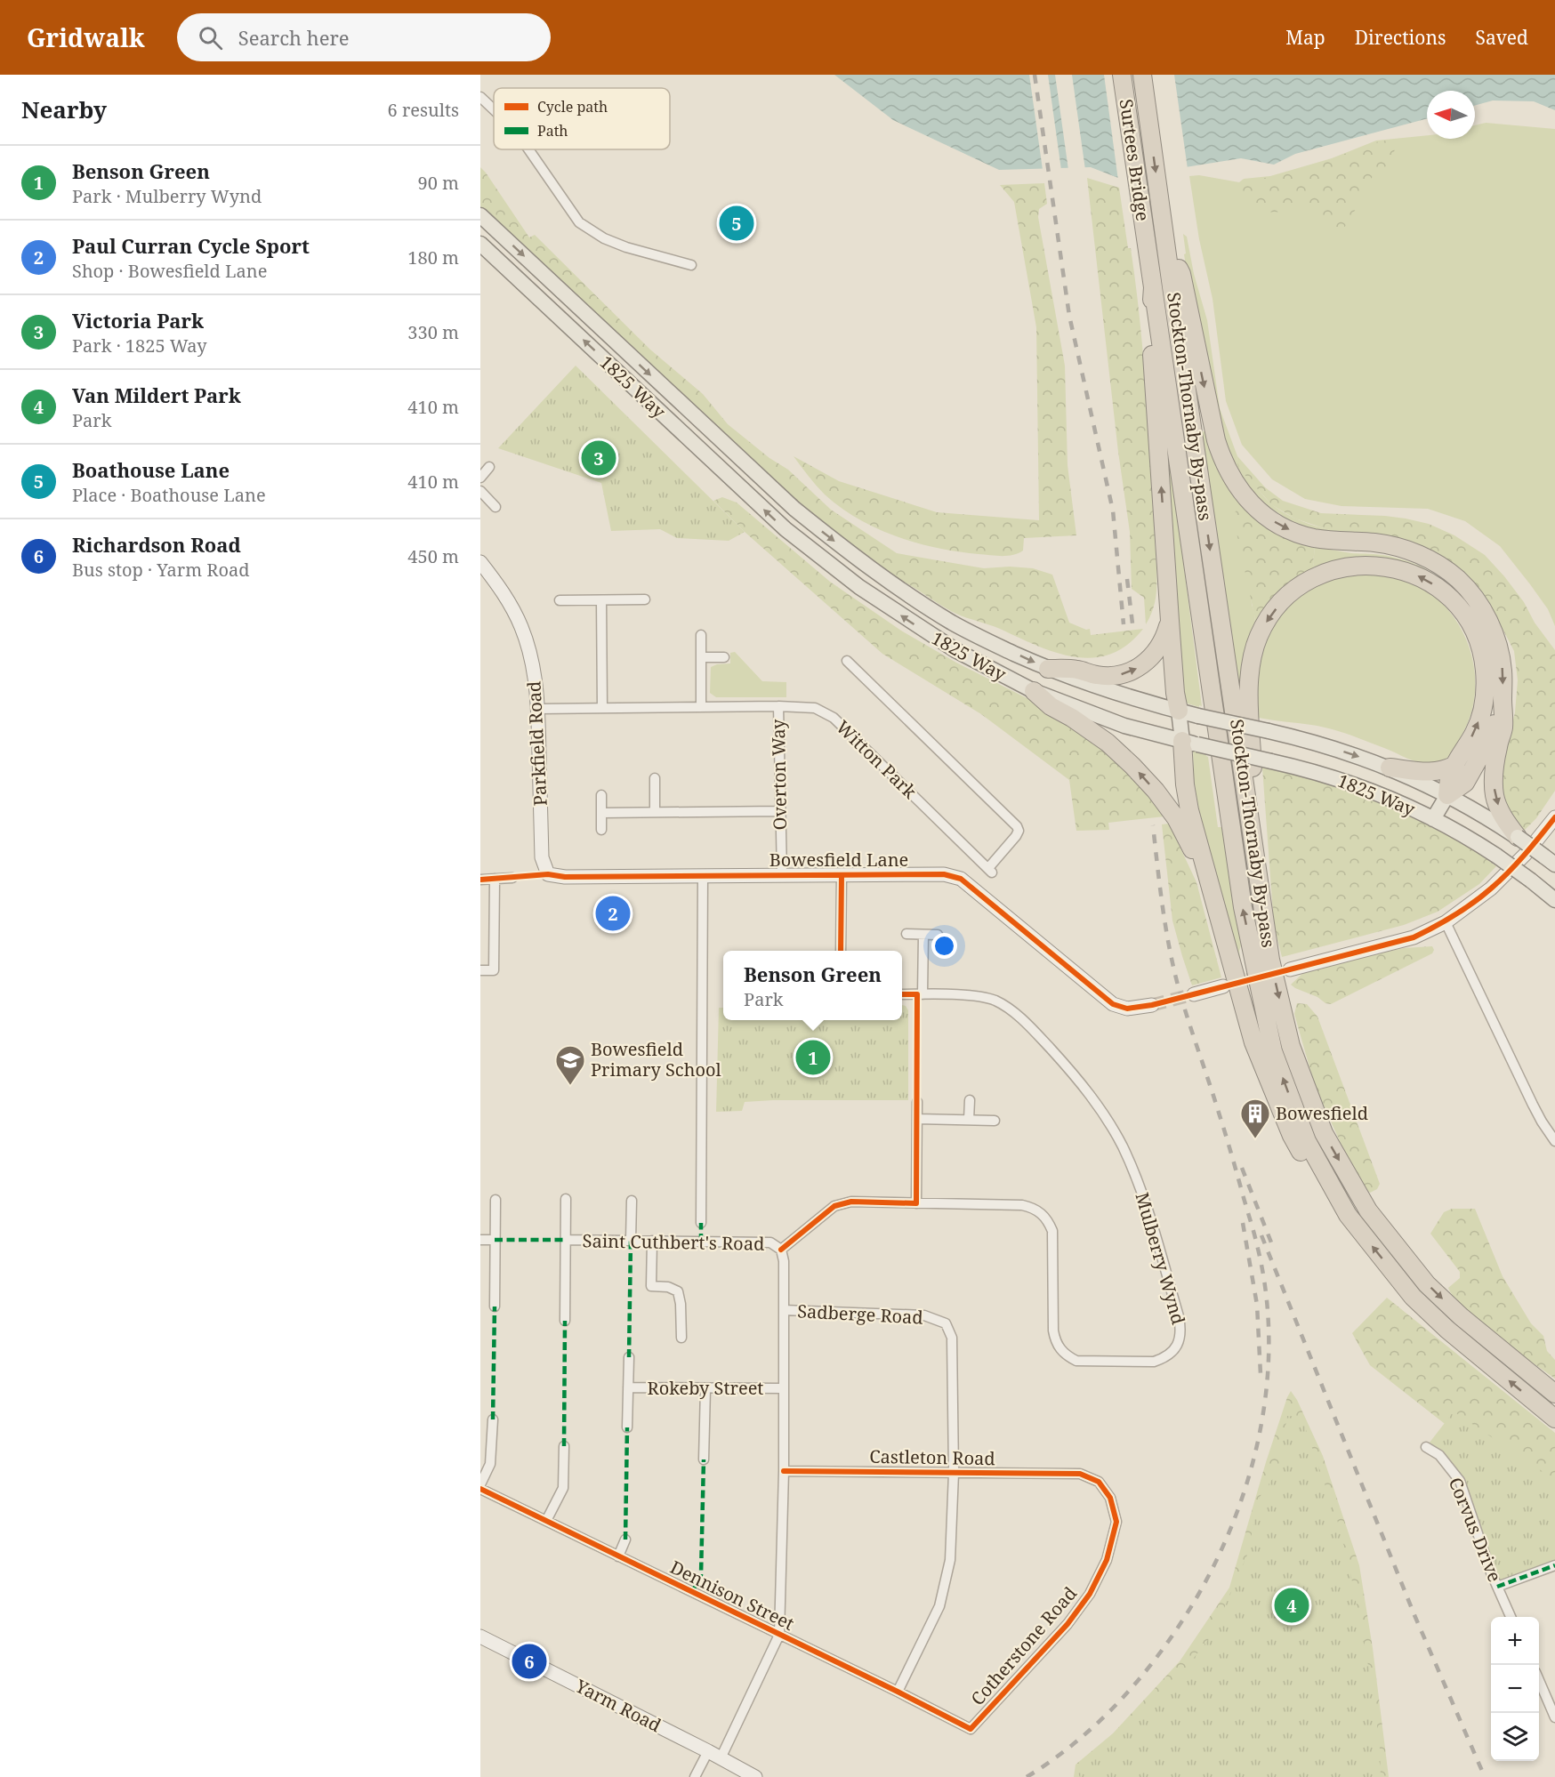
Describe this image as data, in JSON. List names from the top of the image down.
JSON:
{
  "streets": {
    "highway": ["Surtees Bridge", "Stockton-Thornaby By-pass"],
    "main road": ["1825 Way"],
    "street": [
      "Parkfield Road",
      "Witton Park",
      "Overton Way",
      "Bowesfield Lane",
      "Saint Cuthbert's Road",
      "Mulberry Wynd",
      "Sadberge Road",
      "Rokeby Street",
      "Castleton Road",
      "Corvus Drive",
      "Dennison Street",
      "Cotherstone Road",
      "Yarm Road"
    ]
  },
  "crossings": [
    ["Surtees Bridge", "Stockton-Thornaby By-pass"],
    ["Parkfield Road", "Witton Park"],
    ["Parkfield Road", "Bowesfield Lane"],
    ["Witton Park", "Overton Way"],
    ["Overton Way", "Bowesfield Lane"],
    ["Saint Cuthbert's Road", "Mulberry Wynd"],
    ["Sadberge Road", "Castleton Road"],
    ["Sadberge Road", "Dennison Street"],
    ["Castleton Road", "Cotherstone Road"],
    ["Dennison Street", "Cotherstone Road"]
  ],
  "places": {
    "school or university": ["Bowesfield Primary School"],
    "building": ["Bowesfield"]
  },
  "legend": ["Cycle path", "Path"],
  "north": "left",
  "page": {
    "header": "Gridwalk",
    "search": "Search here",
    "nav": ["Map", "Directions", "Saved"],
    "heading": ["Nearby", "6 results"],
    "list": [
      {
        "mark": "1",
        "name": "Benson Green",
        "note": "Park · Mulberry Wynd",
        "value": "90 m"
      },
      {
        "mark": "2",
        "name": "Paul Curran Cycle Sport",
        "note": "Shop · Bowesfield Lane",
        "value": "180 m"
      },
      {
        "mark": "3",
        "name": "Victoria Park",
        "note": "Park · 1825 Way",
        "value": "330 m"
      },
      {
        "mark": "4",
        "name": "Van Mildert Park",
        "note": "Park",
        "value": "410 m"
      },
      {
        "mark": "5",
        "name": "Boathouse Lane",
        "note": "Place · Boathouse Lane",
        "value": "410 m"
      },
      {
        "mark": "6",
        "name": "Richardson Road",
        "note": "Bus stop · Yarm Road",
        "value": "450 m"
      }
    ],
    "pins": [
      "5",
      "3",
      "2",
      "1",
      "4",
      "6"
    ],
    "popup": ["Benson Green", "Park"],
    "map_buttons": ["+", "−"]
  }
}
